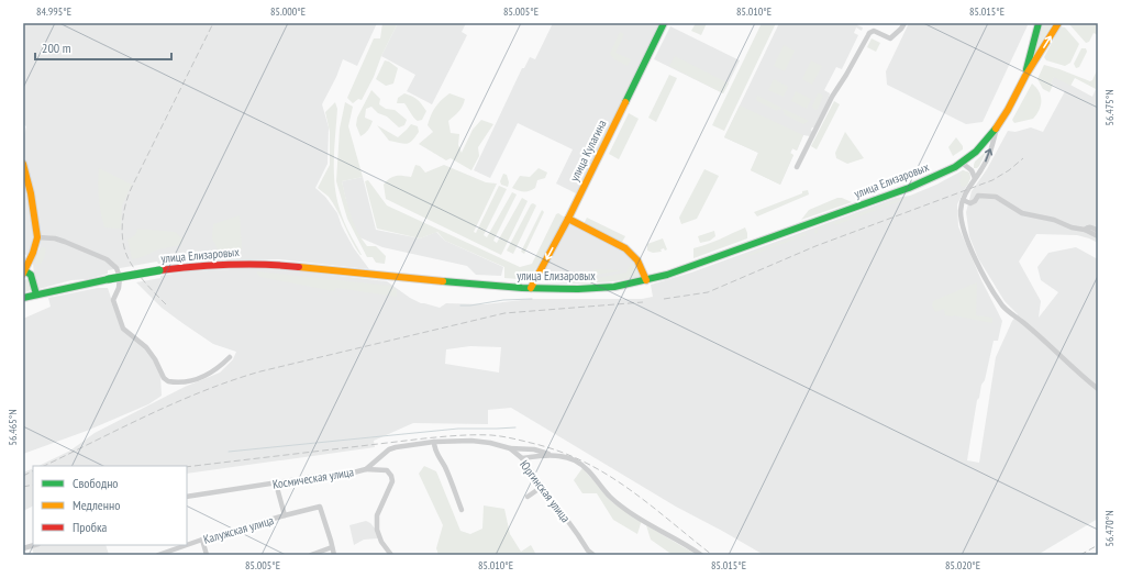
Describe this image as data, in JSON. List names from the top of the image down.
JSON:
{
  "streets": {
    "main road": ["улица Кулагина", "улица Елизаровых"],
    "street": ["Космическая улица", "Юргинская улица", "Калужская улица"]
  },
  "crossings": [
    ["улица Кулагина", "улица Елизаровых"],
    ["Космическая улица", "Юргинская улица"]
  ],
  "legend": ["Свободно", "Медленно", "Пробка"],
  "scale_bar": "200 m",
  "coordinates": [
    "84.995°E",
    "85.000°E",
    "85.005°E",
    "85.010°E",
    "85.015°E",
    "56.475°N",
    "56.465°N",
    "56.470°N",
    "85.020°E"
  ]
}
